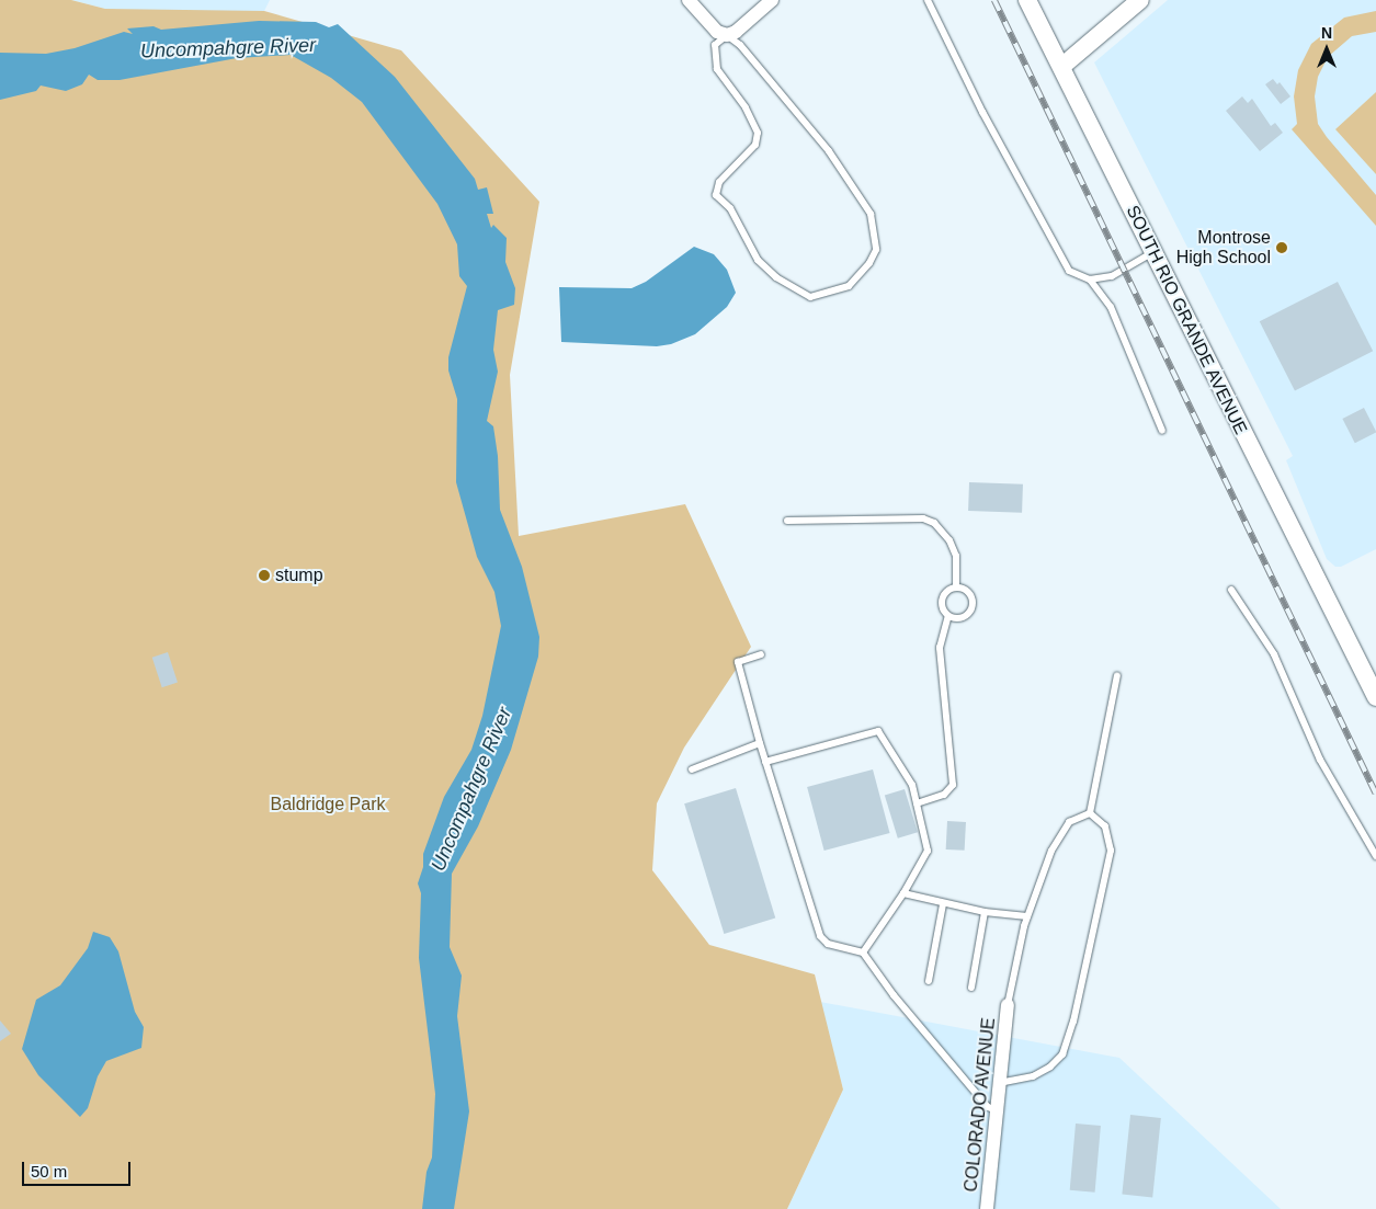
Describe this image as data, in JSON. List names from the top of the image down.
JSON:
{
  "streets": {
    "street": ["SOUTH RIO GRANDE AVENUE", "COLORADO AVENUE"]
  },
  "water": ["Uncompahgre River"],
  "parks": ["Baldridge Park"],
  "places": ["Montrose High School", "stump"],
  "scale_bar": "50 m",
  "north": "top"
}
